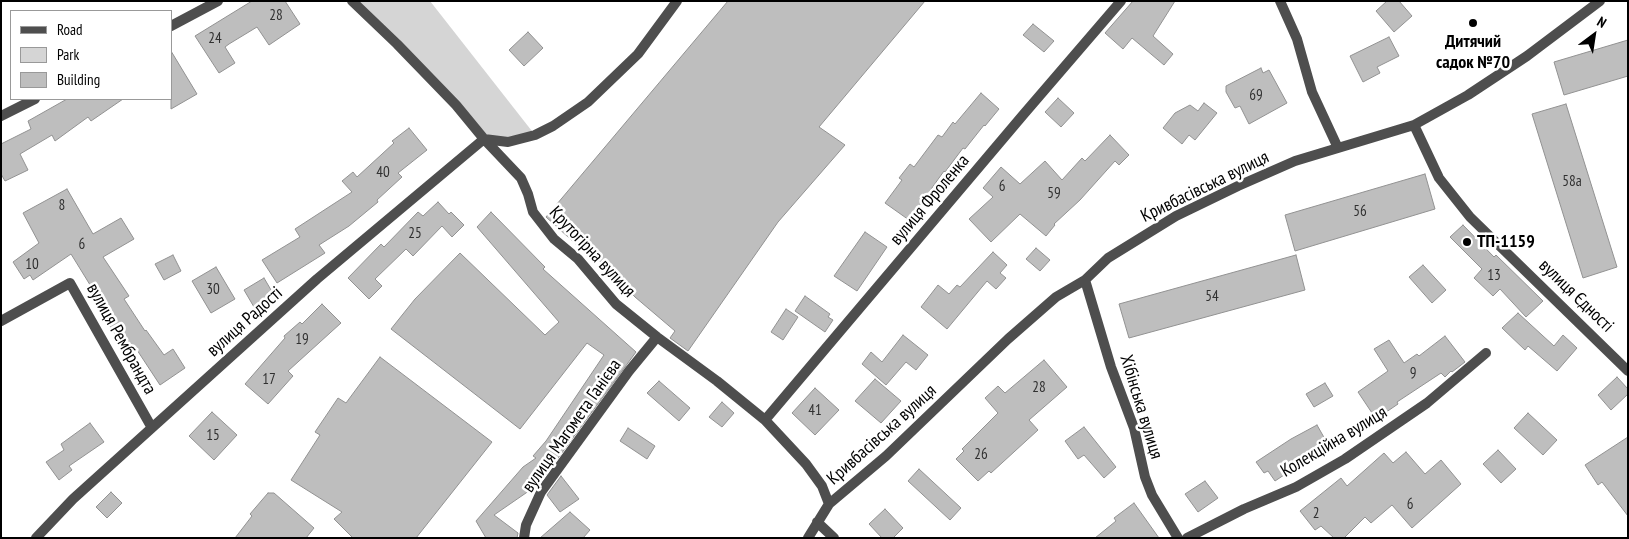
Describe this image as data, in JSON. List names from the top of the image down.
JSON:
{
  "streets": {
    "street": [
      "Кривбасівська вулиця",
      "вулиця Фроленка",
      "Крутогірна вулиця",
      "вулиця Єдності",
      "вулиця Радості",
      "вулиця Рембрандта",
      "Хібінська вулиця",
      "вулиця Магомета Ганієва",
      "Колекційна вулиця"
    ]
  },
  "crossings": [
    ["Кривбасівська вулиця", "Крутогірна вулиця"],
    ["Кривбасівська вулиця", "вулиця Єдності"],
    ["Кривбасівська вулиця", "Хібінська вулиця"],
    ["вулиця Фроленка", "Крутогірна вулиця"],
    ["Крутогірна вулиця", "вулиця Радості"],
    ["Крутогірна вулиця", "вулиця Магомета Ганієва"],
    ["вулиця Радості", "вулиця Рембрандта"]
  ],
  "places": ["Дитячий садок №70", "ТП-1159"],
  "house_numbers": [
    "28",
    "24",
    "69",
    "40",
    "58а",
    "6",
    "59",
    "8",
    "56",
    "25",
    "6",
    "10",
    "13",
    "30",
    "54",
    "19",
    "9",
    "17",
    "28",
    "41",
    "15",
    "26",
    "6",
    "2"
  ],
  "legend": ["Road", "Park", "Building"],
  "north": "top right"
}
